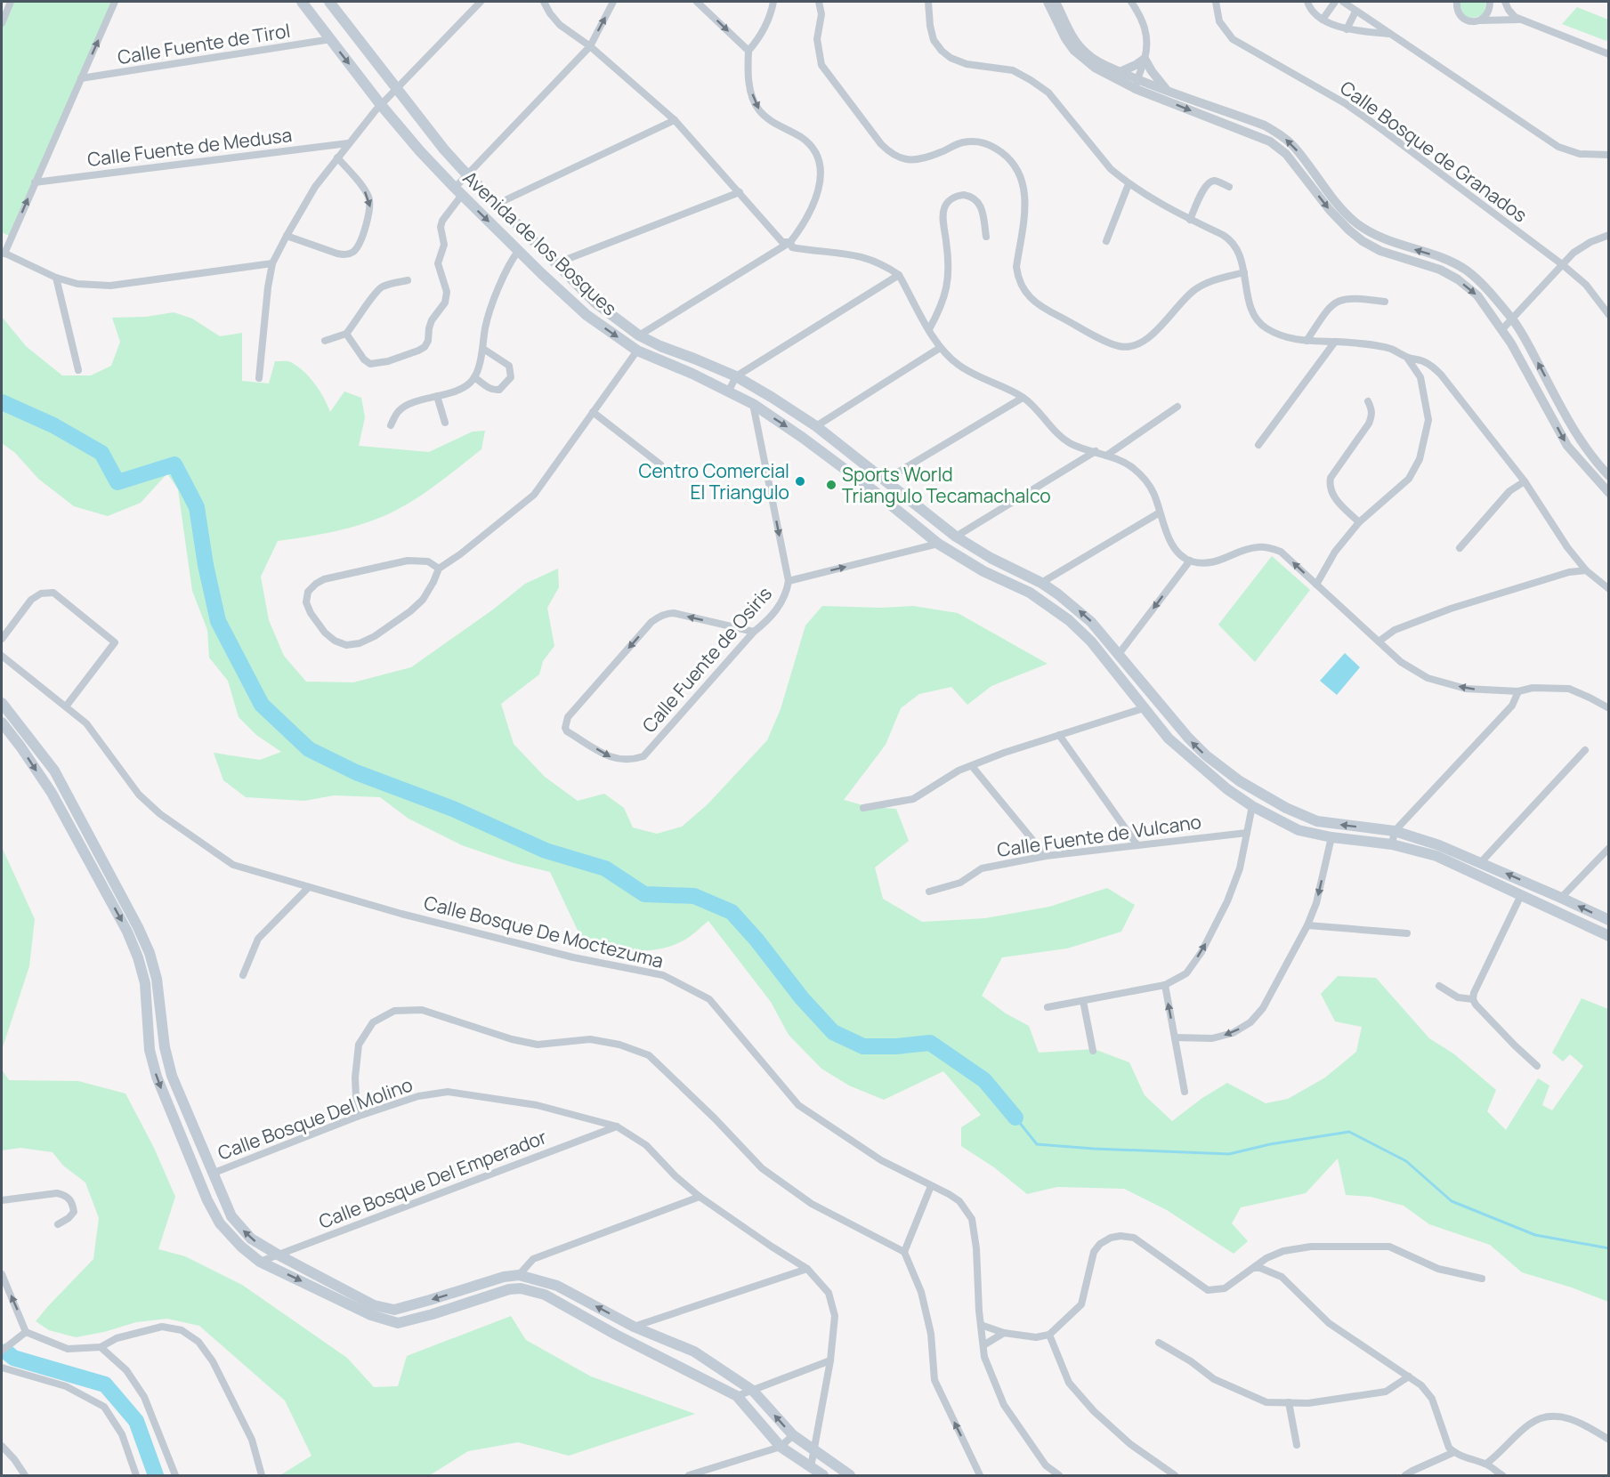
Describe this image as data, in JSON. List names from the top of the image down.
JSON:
{
  "streets": {
    "main road": ["Avenida de los Bosques"],
    "street": [
      "Calle Fuente de Tirol",
      "Calle Fuente de Medusa",
      "Calle Bosque de Granados",
      "Calle Fuente de Osiris",
      "Calle Fuente de Vulcano",
      "Calle Bosque De Moctezuma",
      "Calle Bosque Del Molino",
      "Calle Bosque Del Emperador"
    ]
  },
  "crossings": [
    ["Calle Fuente de Tirol", "Avenida de los Bosques"],
    ["Avenida de los Bosques", "Calle Fuente de Osiris"],
    ["Calle Bosque Del Molino", "Calle Bosque Del Emperador"]
  ],
  "places": ["Centro Comercial El Triangulo", "Sports World Triangulo Tecamachalco"]
}
